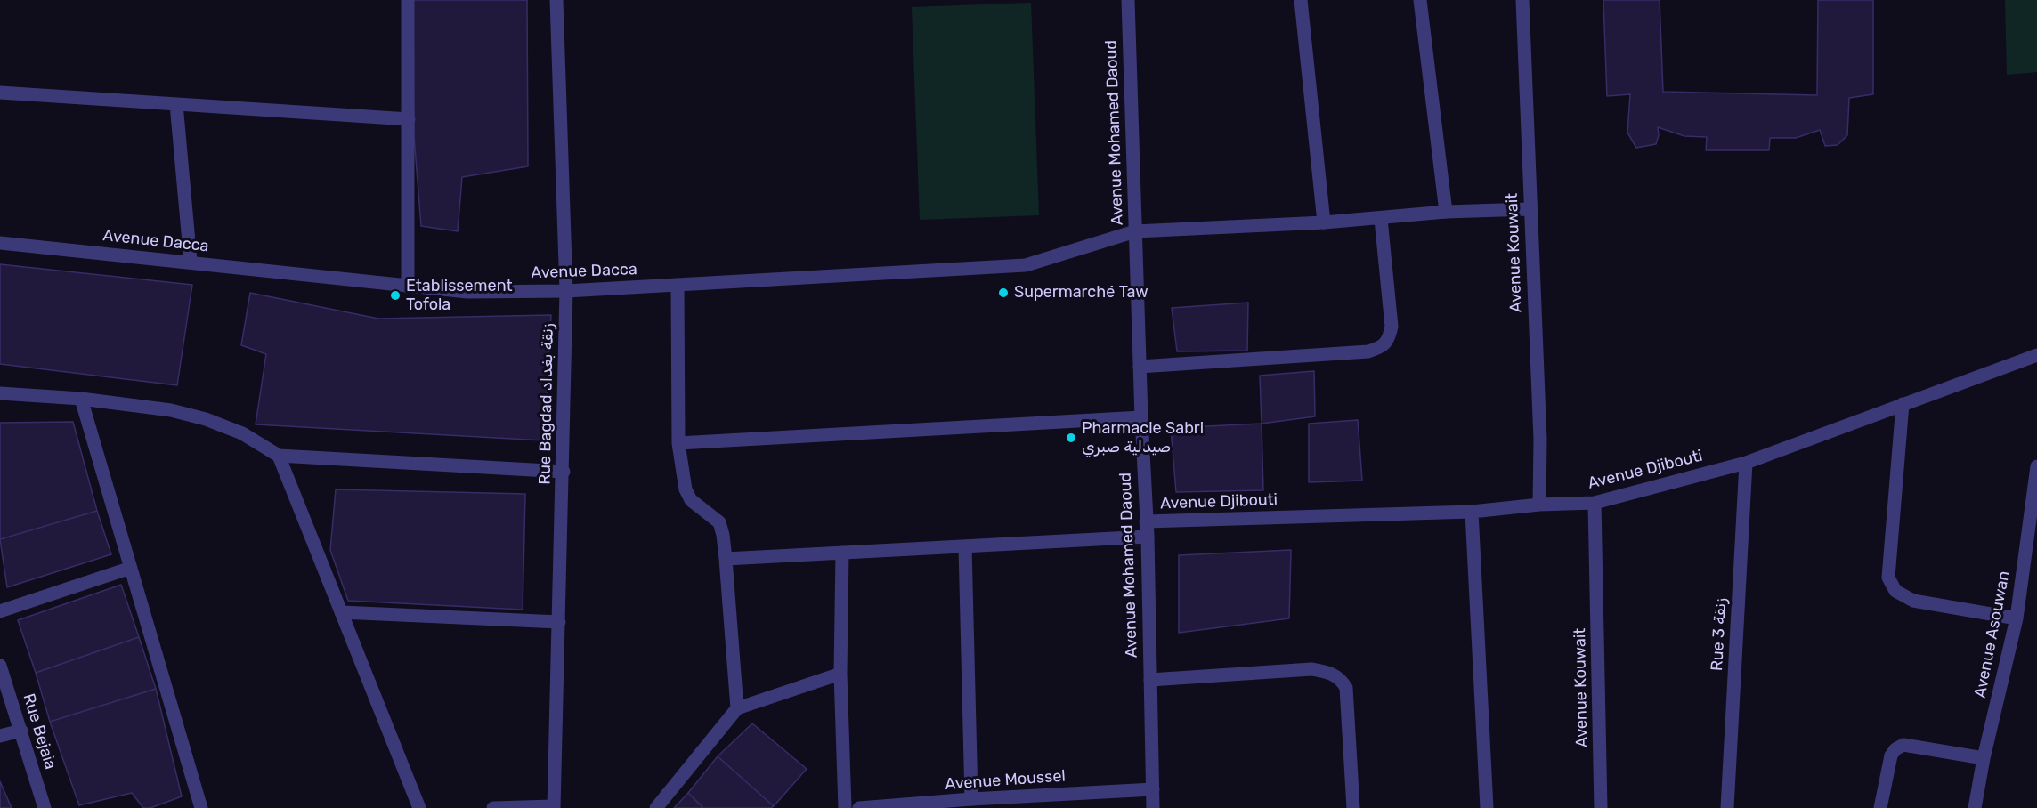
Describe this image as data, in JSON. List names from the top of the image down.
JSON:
{
  "streets": {
    "street": [
      "Avenue Mohamed Daoud",
      "Avenue Dacca",
      "Avenue Kouwait",
      "Rue Bagdad زنقة بغداد",
      "Avenue Djibouti",
      "Rue 3 زنقة",
      "Avenue Asouwan",
      "Rue Bejaia",
      "Avenue Moussel"
    ]
  },
  "crossings": [
    ["Avenue Mohamed Daoud", "Avenue Dacca"],
    ["Avenue Mohamed Daoud", "Avenue Djibouti"],
    ["Avenue Mohamed Daoud", "Avenue Moussel"],
    ["Avenue Dacca", "Avenue Kouwait"],
    ["Avenue Dacca", "Rue Bagdad زنقة بغداد"],
    ["Avenue Kouwait", "Avenue Djibouti"],
    ["Avenue Djibouti", "Rue 3 زنقة"]
  ],
  "places": ["Supermarché Taw", "Etablissement Tofola", "Pharmacie Sabri صيدلية صبري"]
}
